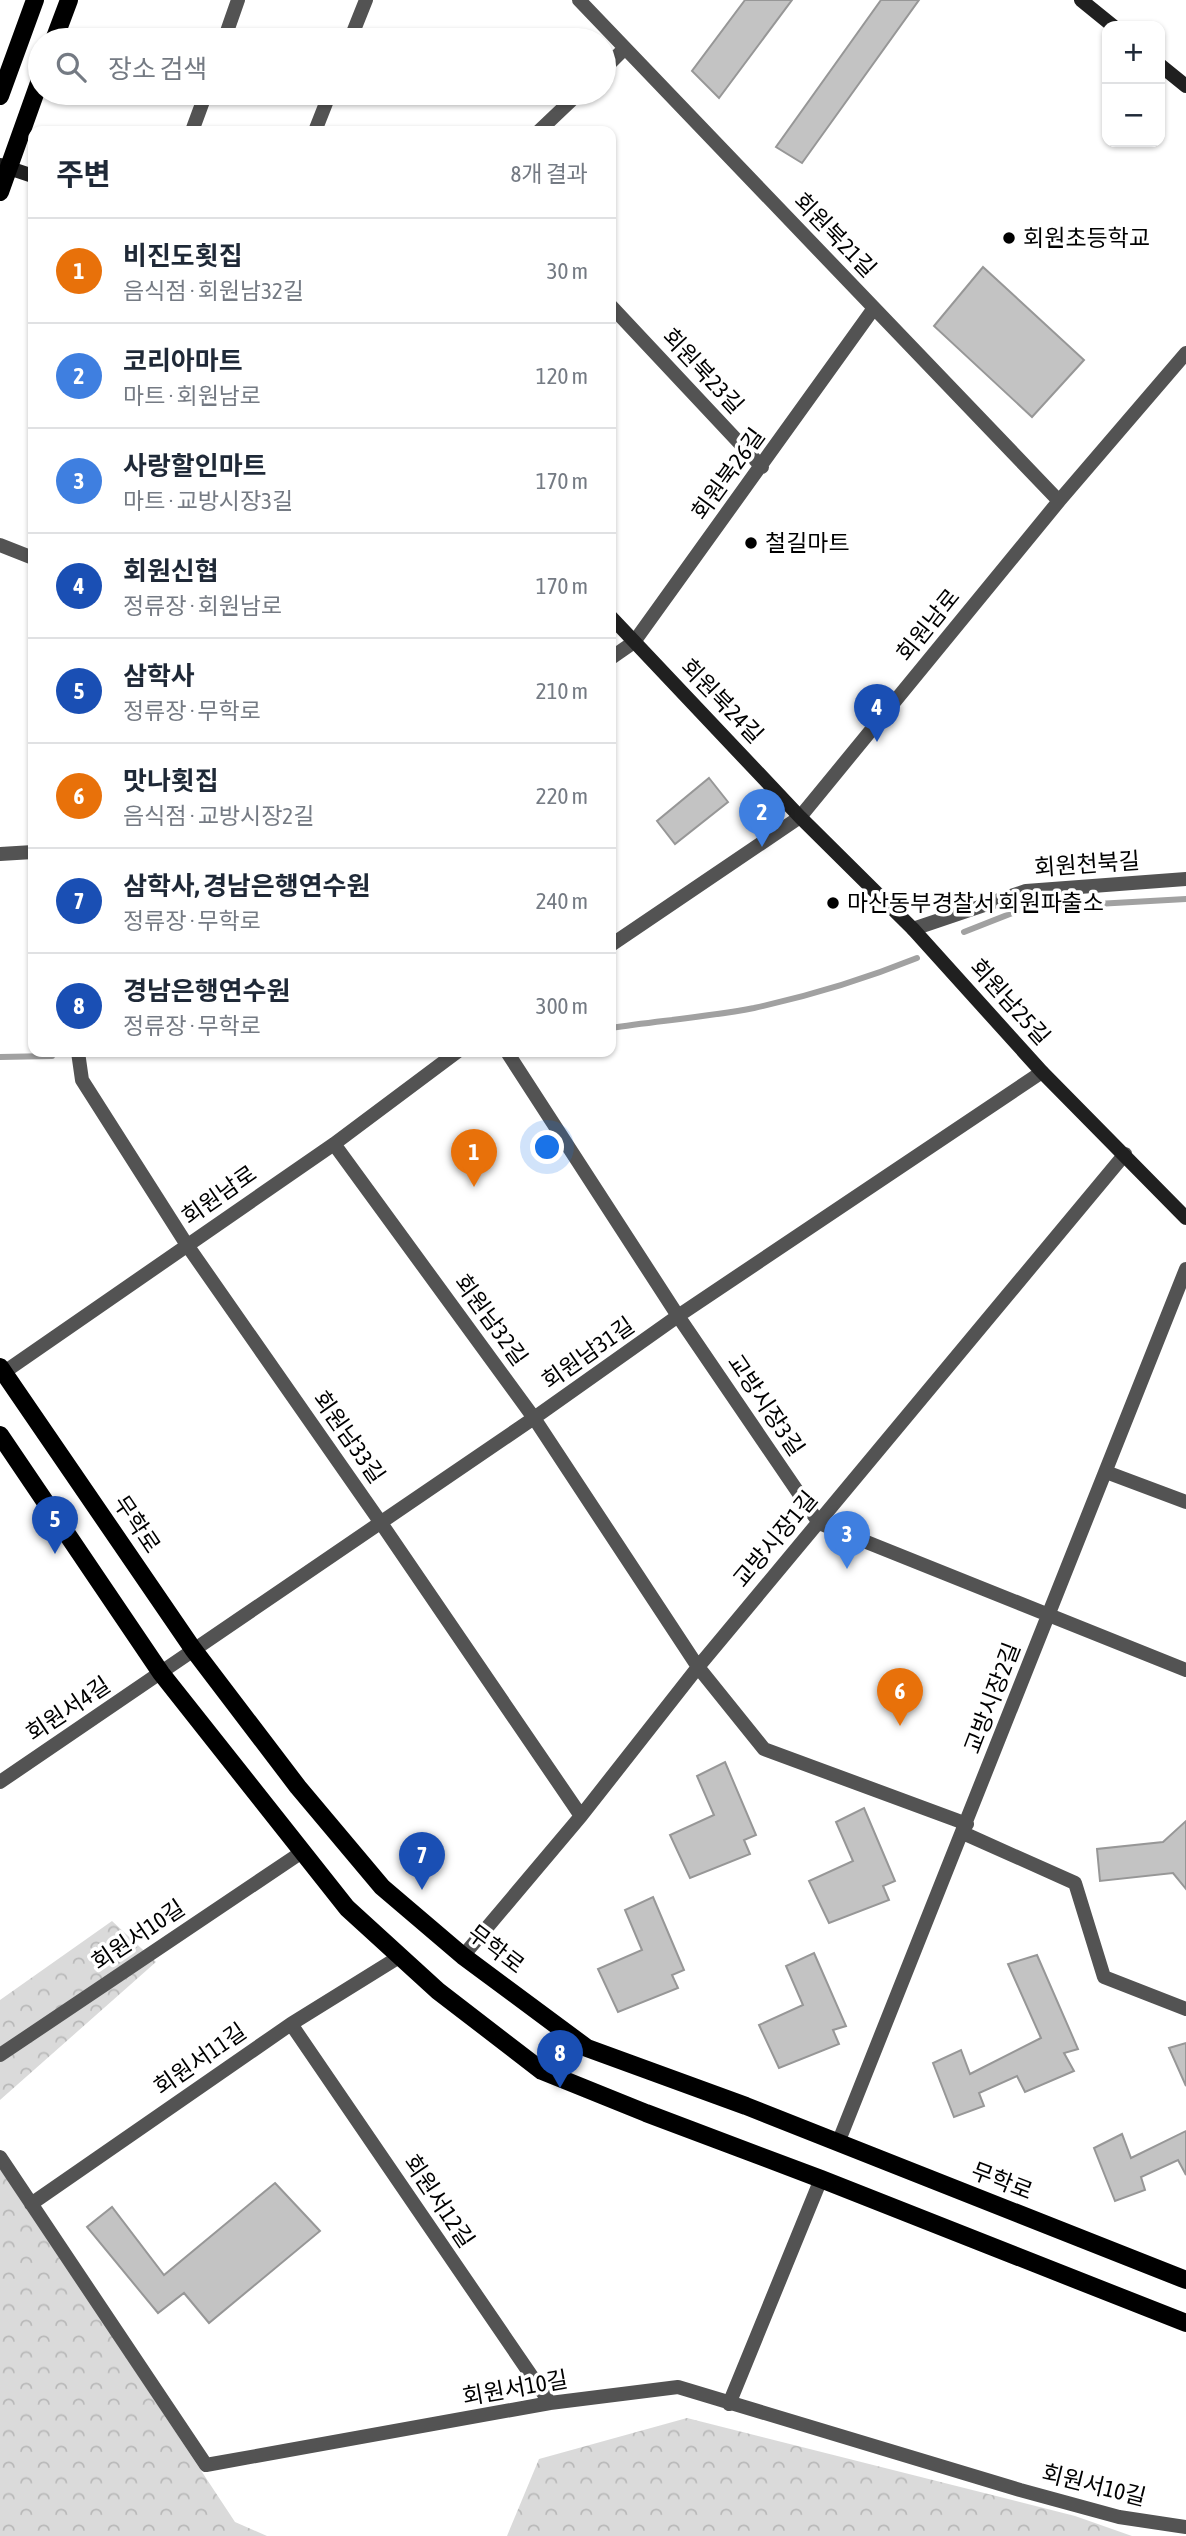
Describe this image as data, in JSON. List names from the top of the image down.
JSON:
{
  "streets": {
    "main road": ["회원북24길", "회원남25길", "무학로"],
    "street": [
      "회원북21길",
      "회원북23길",
      "회원북26길",
      "회원남로",
      "회원천북길",
      "회원남32길",
      "회원남31길",
      "교방시장3길",
      "회원남33길",
      "교방시장1길",
      "교방시장2길",
      "회원서4길",
      "회원서10길",
      "회원서11길",
      "회원서12길"
    ]
  },
  "crossings": [
    ["회원북21길", "회원북26길"],
    ["회원북21길", "회원남로"],
    ["회원북23길", "회원북26길"],
    ["회원북26길", "회원북24길"],
    ["회원남로", "회원북24길"],
    ["회원남로", "회원남25길"],
    ["회원남로", "회원남32길"],
    ["회원남로", "회원남33길"],
    ["회원남로", "무학로"],
    ["회원북24길", "회원남25길"],
    ["회원천북길", "회원남25길"],
    ["회원남25길", "회원남31길"],
    ["회원남25길", "교방시장1길"],
    ["회원남32길", "회원남31길"],
    ["회원남32길", "교방시장1길"],
    ["회원남32길", "교방시장2길"],
    ["회원남31길", "교방시장3길"],
    ["회원남31길", "회원남33길"],
    ["회원남31길", "무학로"],
    ["회원남31길", "회원서4길"],
    ["교방시장3길", "교방시장1길"],
    ["회원남33길", "교방시장1길"],
    ["무학로", "교방시장1길"],
    ["무학로", "교방시장2길"],
    ["회원서10길", "회원서11길"],
    ["회원서10길", "회원서12길"],
    ["회원서11길", "회원서12길"]
  ],
  "places": ["회원초등학교", "철길마트", "마산동부경찰서 회원파출소"],
  "page": {
    "map_buttons": ["+", "−"],
    "search": "장소 검색",
    "heading": ["주변", "8개 결과"],
    "list": [
      {
        "mark": "1",
        "name": "비진도횟집",
        "note": "음식점 · 회원남32길",
        "value": "30 m"
      },
      {
        "mark": "2",
        "name": "코리아마트",
        "note": "마트 · 회원남로",
        "value": "120 m"
      },
      {
        "mark": "3",
        "name": "사랑할인마트",
        "note": "마트 · 교방시장3길",
        "value": "170 m"
      },
      {
        "mark": "4",
        "name": "회원신협",
        "note": "정류장 · 회원남로",
        "value": "170 m"
      },
      {
        "mark": "5",
        "name": "삼학사",
        "note": "정류장 · 무학로",
        "value": "210 m"
      },
      {
        "mark": "6",
        "name": "맛나횟집",
        "note": "음식점 · 교방시장2길",
        "value": "220 m"
      },
      {
        "mark": "7",
        "name": "삼학사, 경남은행연수원",
        "note": "정류장 · 무학로",
        "value": "240 m"
      },
      {
        "mark": "8",
        "name": "경남은행연수원",
        "note": "정류장 · 무학로",
        "value": "300 m"
      }
    ],
    "pins": [
      "4",
      "2",
      "1",
      "5",
      "3",
      "6",
      "7",
      "8"
    ]
  }
}
